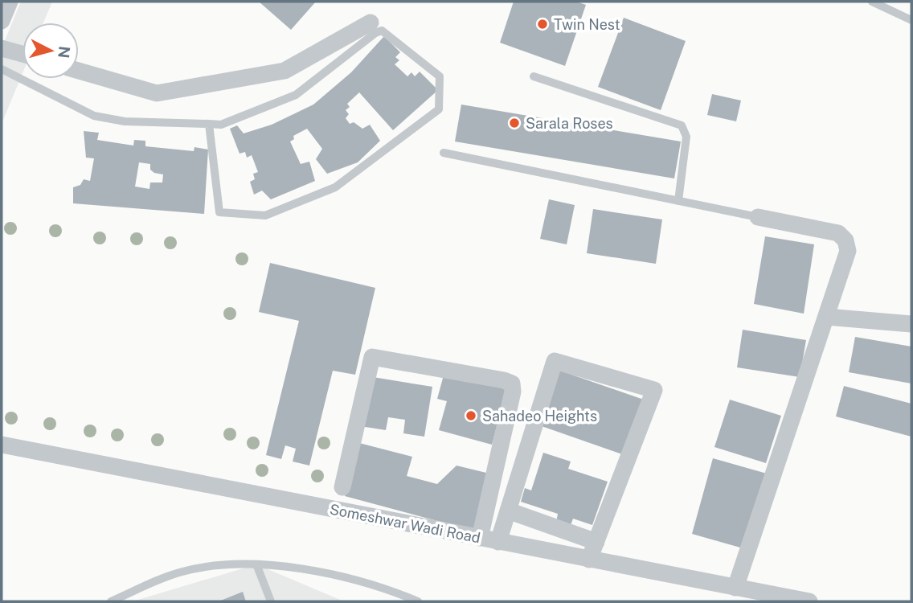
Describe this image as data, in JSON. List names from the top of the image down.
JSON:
{
  "streets": {
    "street": ["Someshwar Wadi Road"]
  },
  "places": ["Twin Nest", "Sarala Roses", "Sahadeo Heights"],
  "north": "right"
}
